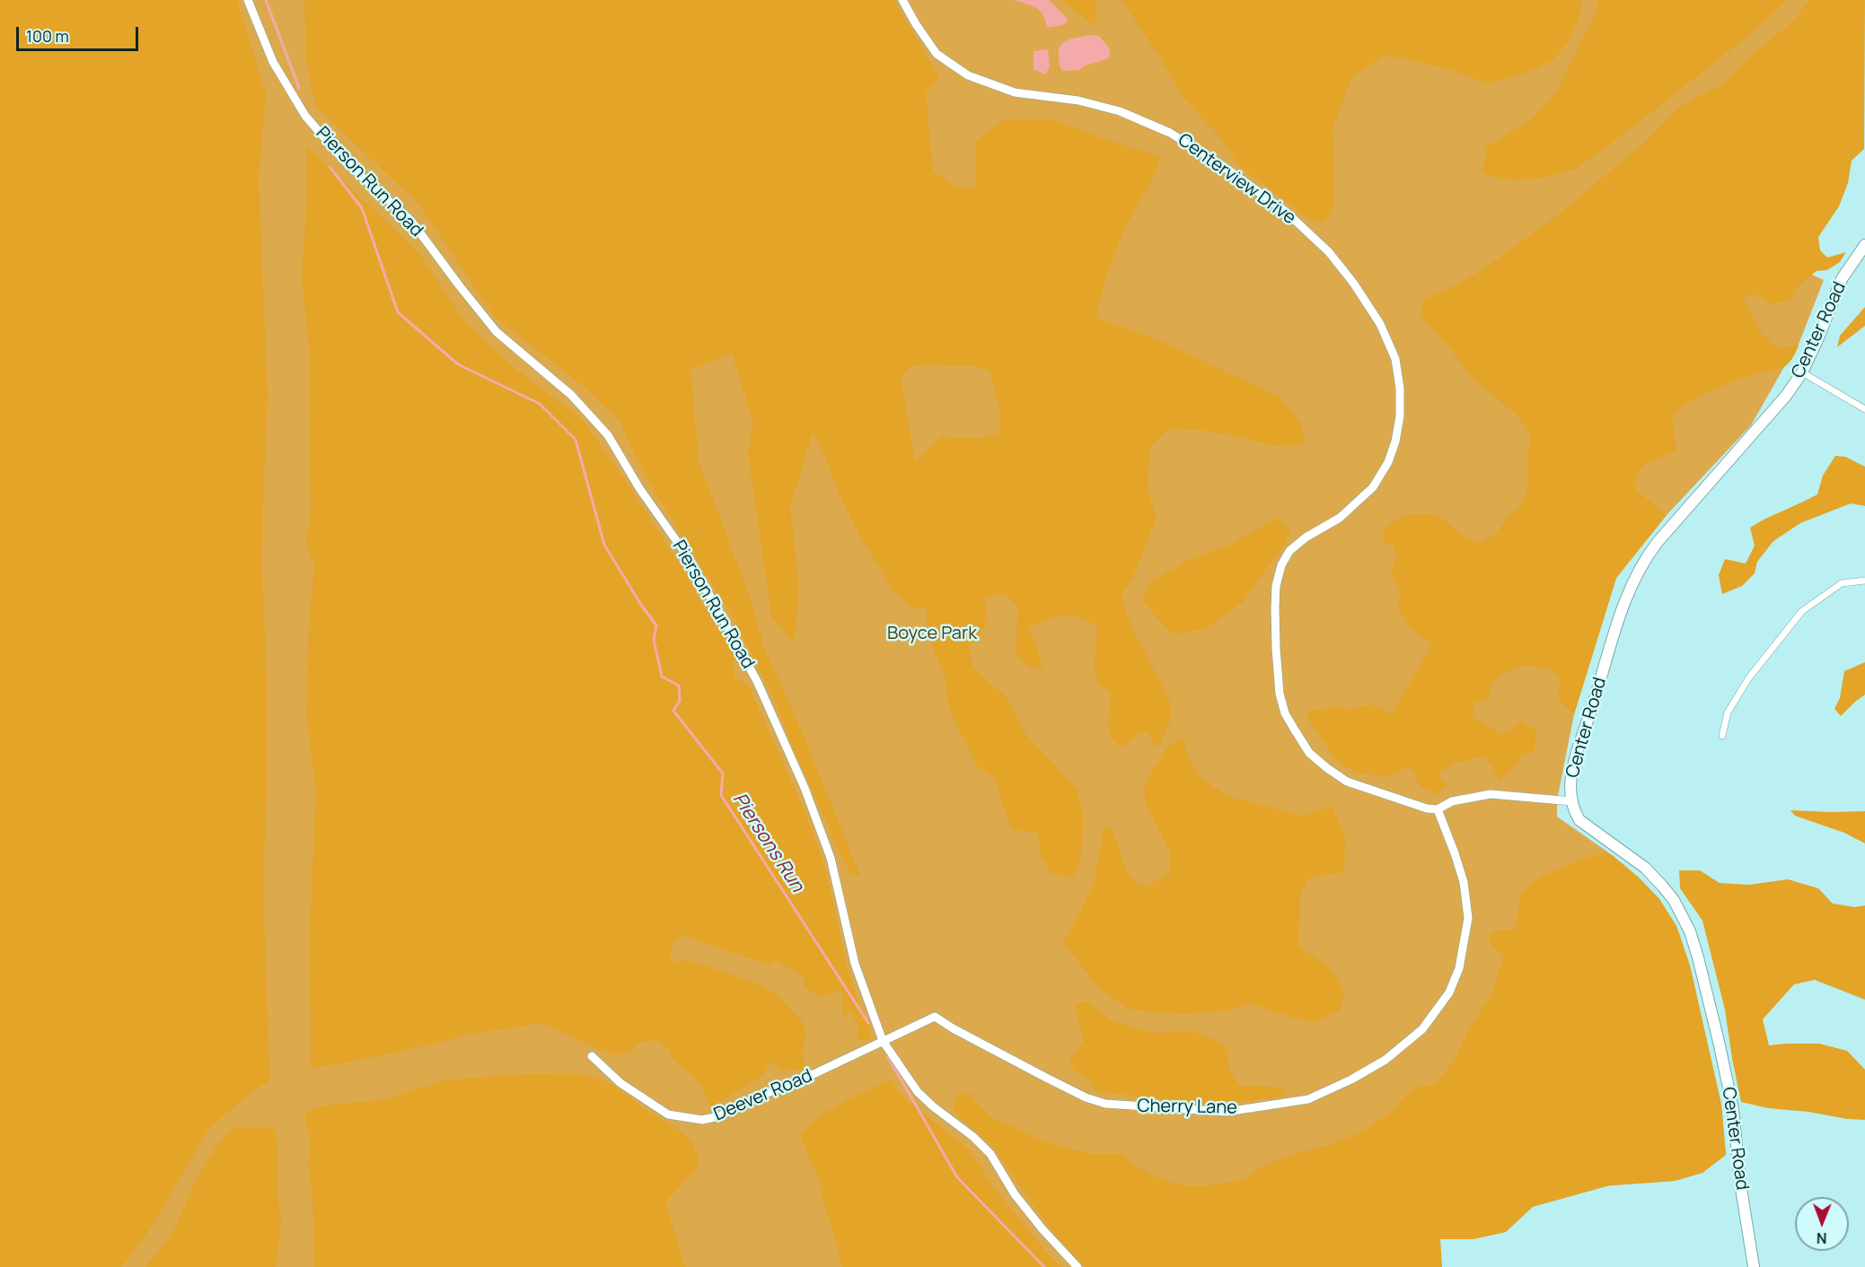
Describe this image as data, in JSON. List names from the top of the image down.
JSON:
{
  "streets": {
    "main road": ["Center Road"],
    "street": [
      "Centerview Drive",
      "Pierson Run Road",
      "Deever Road",
      "Cherry Lane"
    ]
  },
  "crossings": [
    ["Centerview Drive", "Cherry Lane"],
    ["Pierson Run Road", "Deever Road"],
    ["Pierson Run Road", "Cherry Lane"],
    ["Deever Road", "Cherry Lane"]
  ],
  "water": ["Piersons Run"],
  "parks": ["Boyce Park"],
  "scale_bar": "100 m",
  "north": "bottom"
}
